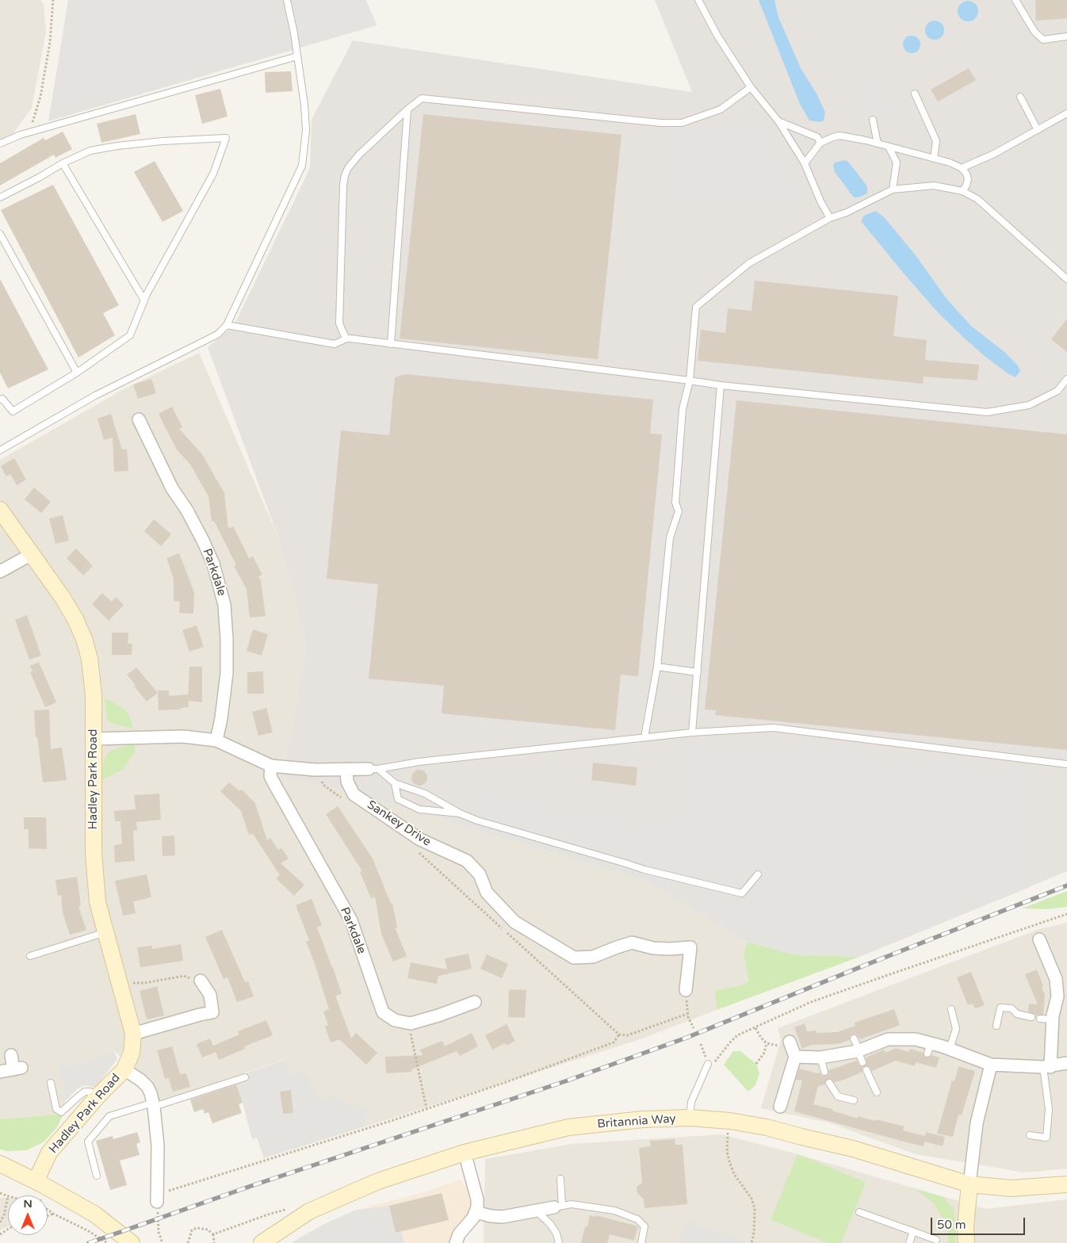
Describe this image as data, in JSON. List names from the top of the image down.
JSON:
{
  "streets": {
    "street": [
      "Parkdale",
      "Hadley Park Road",
      "Sankey Drive",
      "Britannia Way"
    ]
  },
  "scale_bar": "50 m",
  "north": "top"
}
